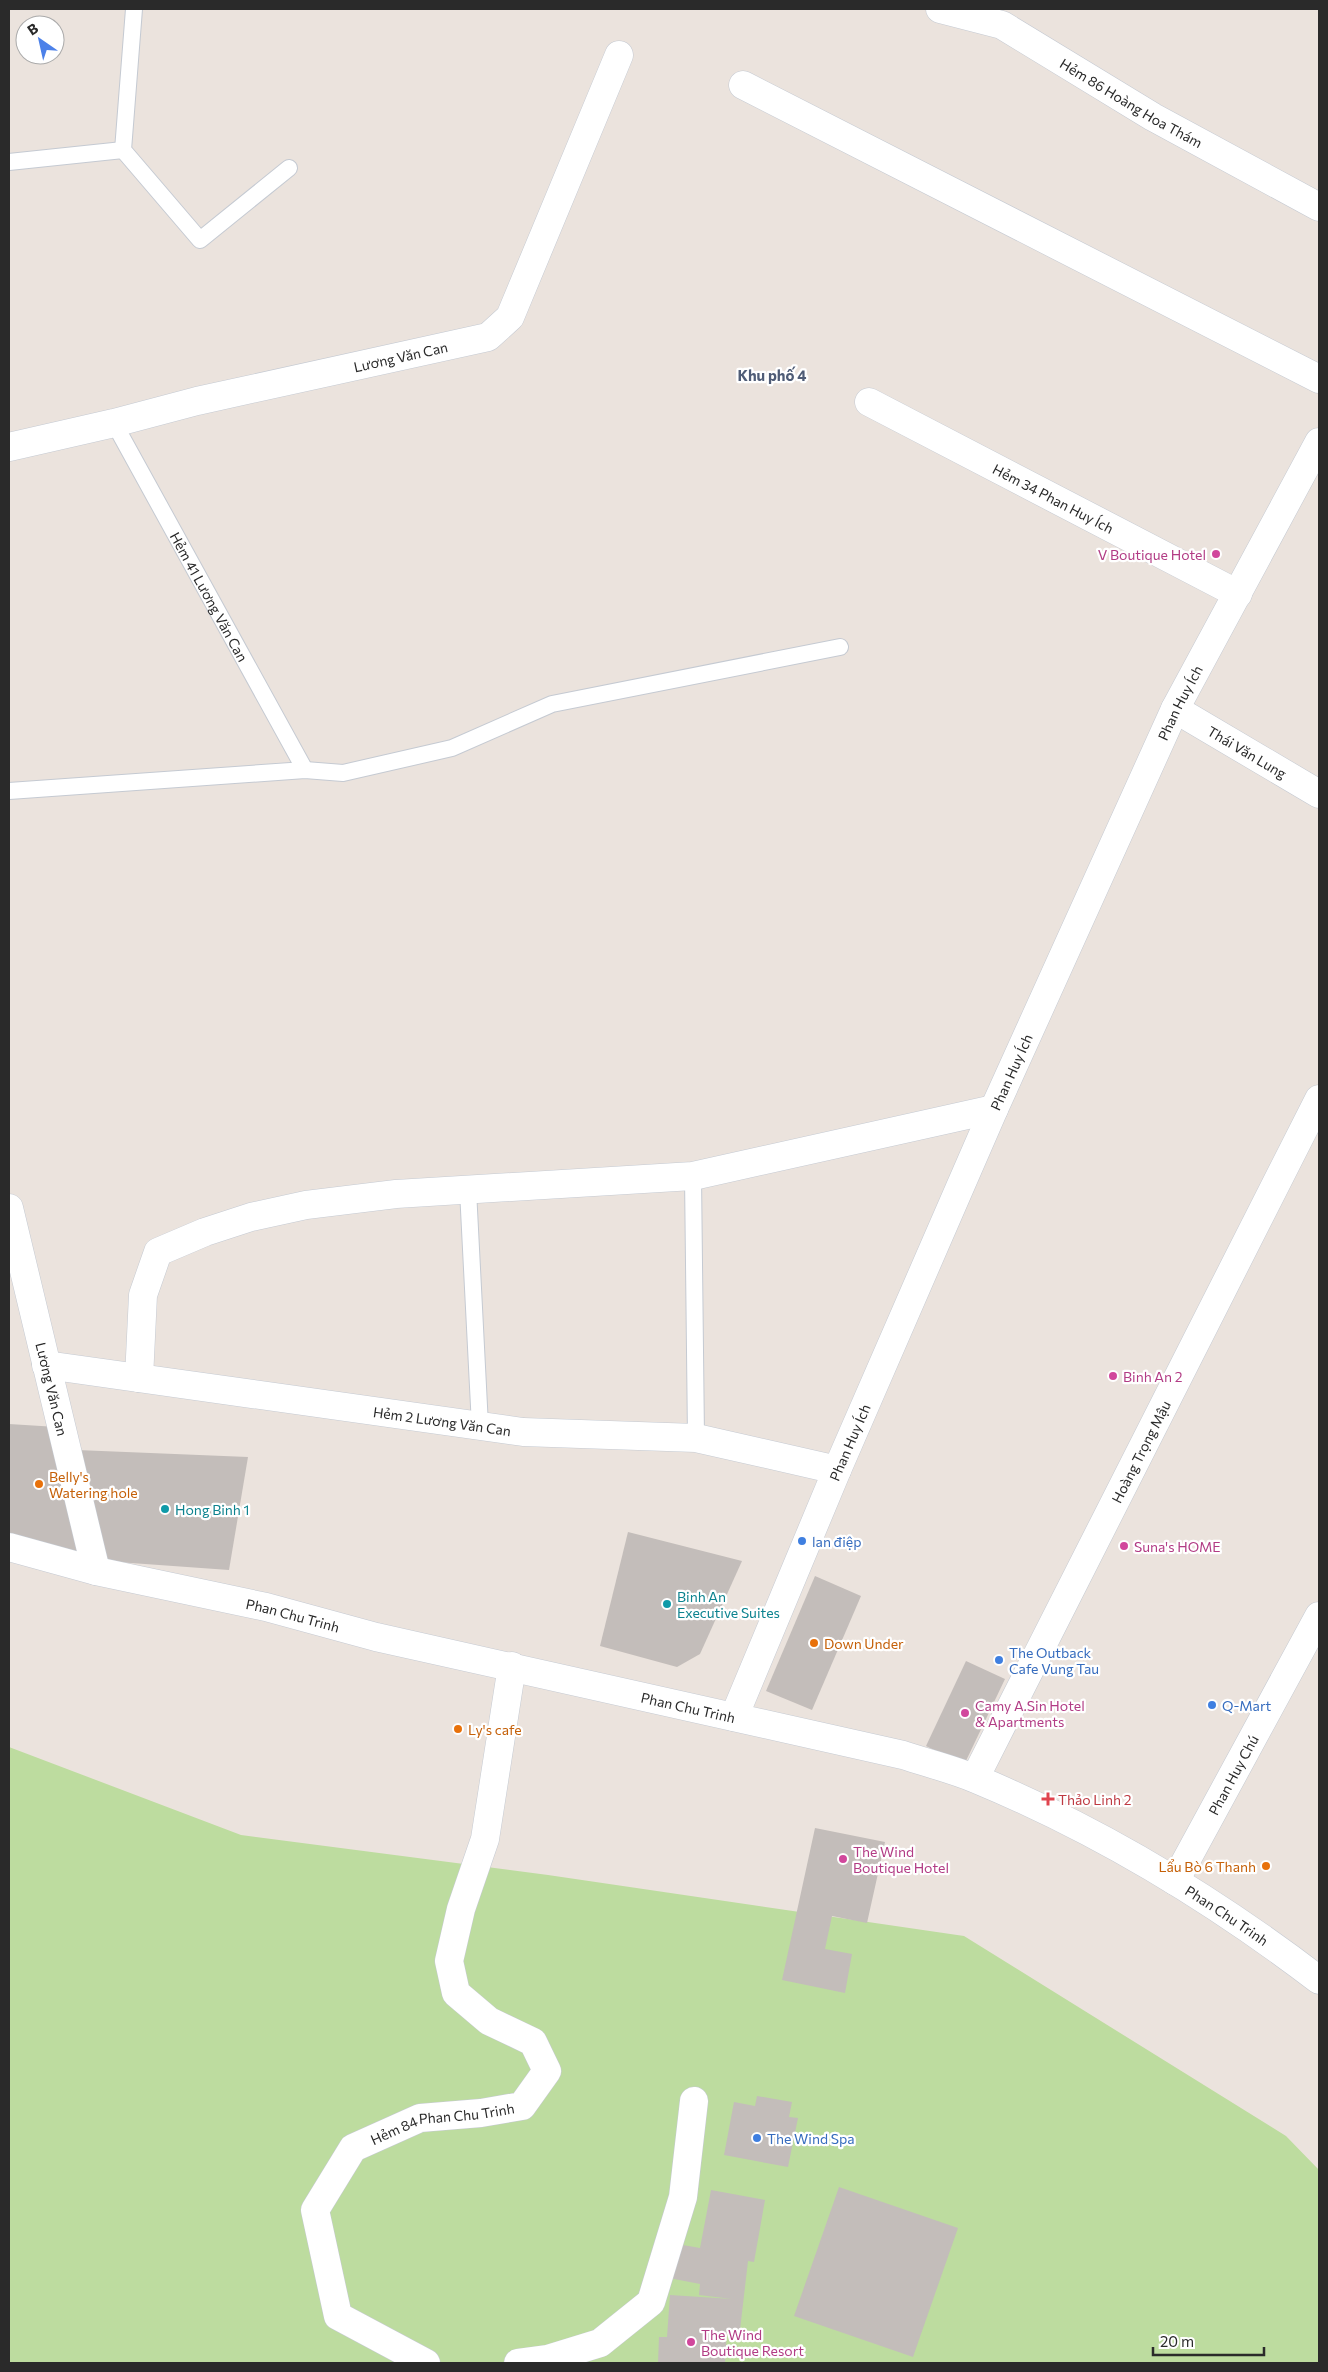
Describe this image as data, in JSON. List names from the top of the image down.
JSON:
{
  "streets": {
    "street": [
      "Hẻm 86 Hoàng Hoa Thám",
      "Lương Văn Can",
      "Hẻm 34 Phan Huy Ích",
      "Phan Huy Ích",
      "Thái Văn Lung",
      "Hẻm 2 Lương Văn Can",
      "Hoàng Trọng Mậu",
      "Phan Chu Trinh",
      "Phan Huy Chú",
      "Hẻm 84 Phan Chu Trinh"
    ],
    "lane": ["Hẻm 41 Lương Văn Can"]
  },
  "crossings": [
    ["Lương Văn Can", "Hẻm 41 Lương Văn Can"],
    ["Lương Văn Can", "Hẻm 2 Lương Văn Can"],
    ["Lương Văn Can", "Phan Chu Trinh"],
    ["Hẻm 34 Phan Huy Ích", "Phan Huy Ích"],
    ["Phan Huy Ích", "Thái Văn Lung"],
    ["Phan Huy Ích", "Hẻm 2 Lương Văn Can"],
    ["Phan Huy Ích", "Phan Chu Trinh"],
    ["Hoàng Trọng Mậu", "Phan Chu Trinh"],
    ["Phan Chu Trinh", "Phan Huy Chú"],
    ["Phan Chu Trinh", "Hẻm 84 Phan Chu Trinh"]
  ],
  "districts": ["Khu phố 4"],
  "places": {
    "other": [
      "V Boutique Hotel",
      "Binh An 2",
      "Belly's Watering hole",
      "Hong Binh 1",
      "lan điệp",
      "Suna's HOME",
      "Binh An Executive Suites",
      "Down Under",
      "The Outback Cafe Vung Tau",
      "Q-Mart",
      "Camy A.Sin Hotel & Apartments",
      "Ly's cafe",
      "The Wind Boutique Hotel",
      "Lẩu Bò 6 Thanh",
      "The Wind Spa",
      "The Wind Boutique Resort"
    ],
    "health": ["Thảo Linh 2"]
  },
  "scale_bar": "20 m",
  "north": "top left"
}
